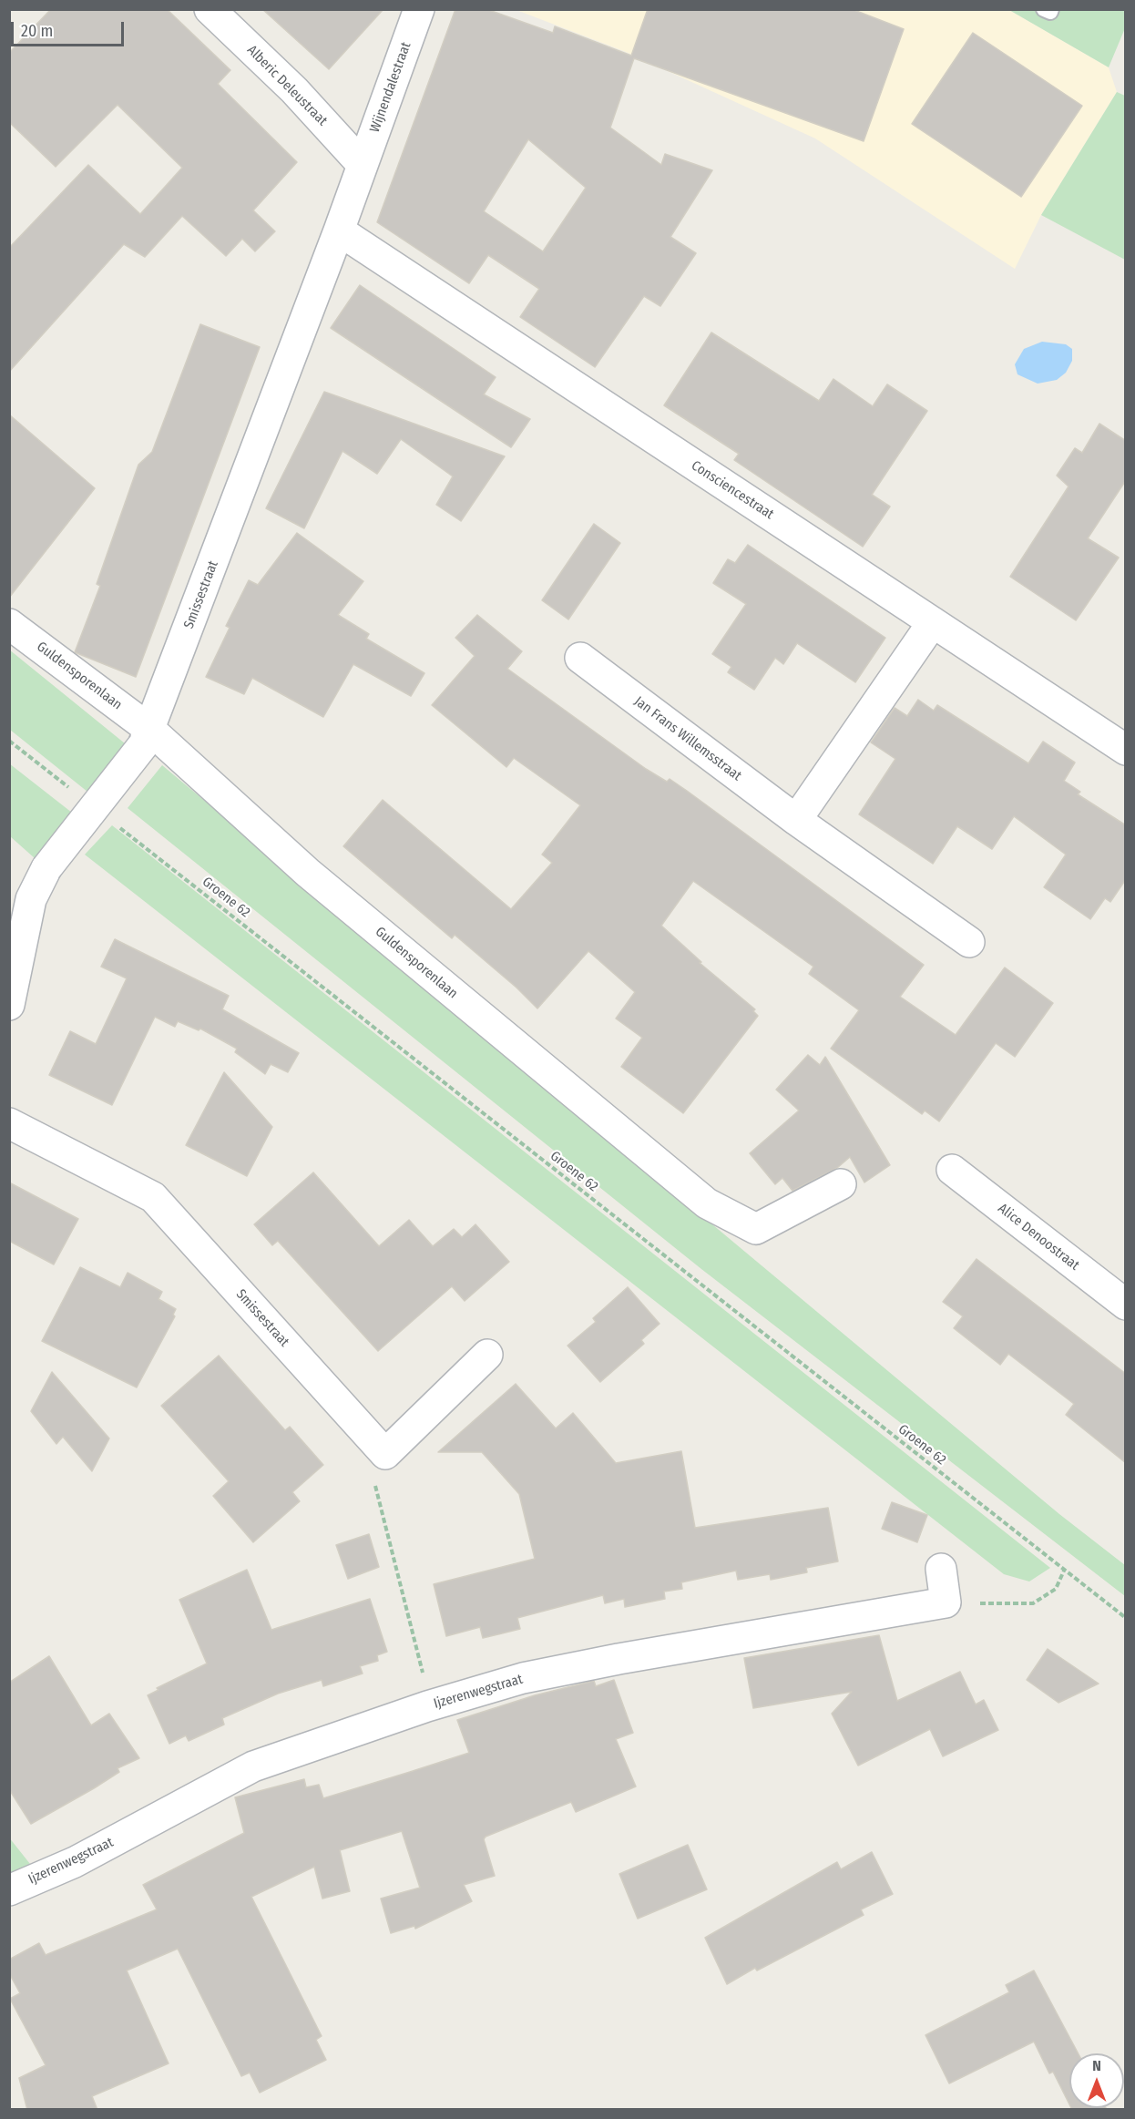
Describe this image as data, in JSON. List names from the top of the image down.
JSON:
{
  "streets": {
    "street": [
      "Alberic Deleustraat",
      "Wijnendalestraat",
      "Consciencestraat",
      "Smissestraat",
      "Guldensporenlaan",
      "Jan Frans Willemsstraat",
      "Alice Denoostraat",
      "Ijzerenwegstraat"
    ],
    "path": ["Groene 62"]
  },
  "crossings": [
    ["Alberic Deleustraat", "Wijnendalestraat"],
    ["Alberic Deleustraat", "Smissestraat"],
    ["Wijnendalestraat", "Smissestraat"],
    ["Consciencestraat", "Smissestraat"],
    ["Smissestraat", "Guldensporenlaan"]
  ],
  "scale_bar": "20 m",
  "north": "top"
}
